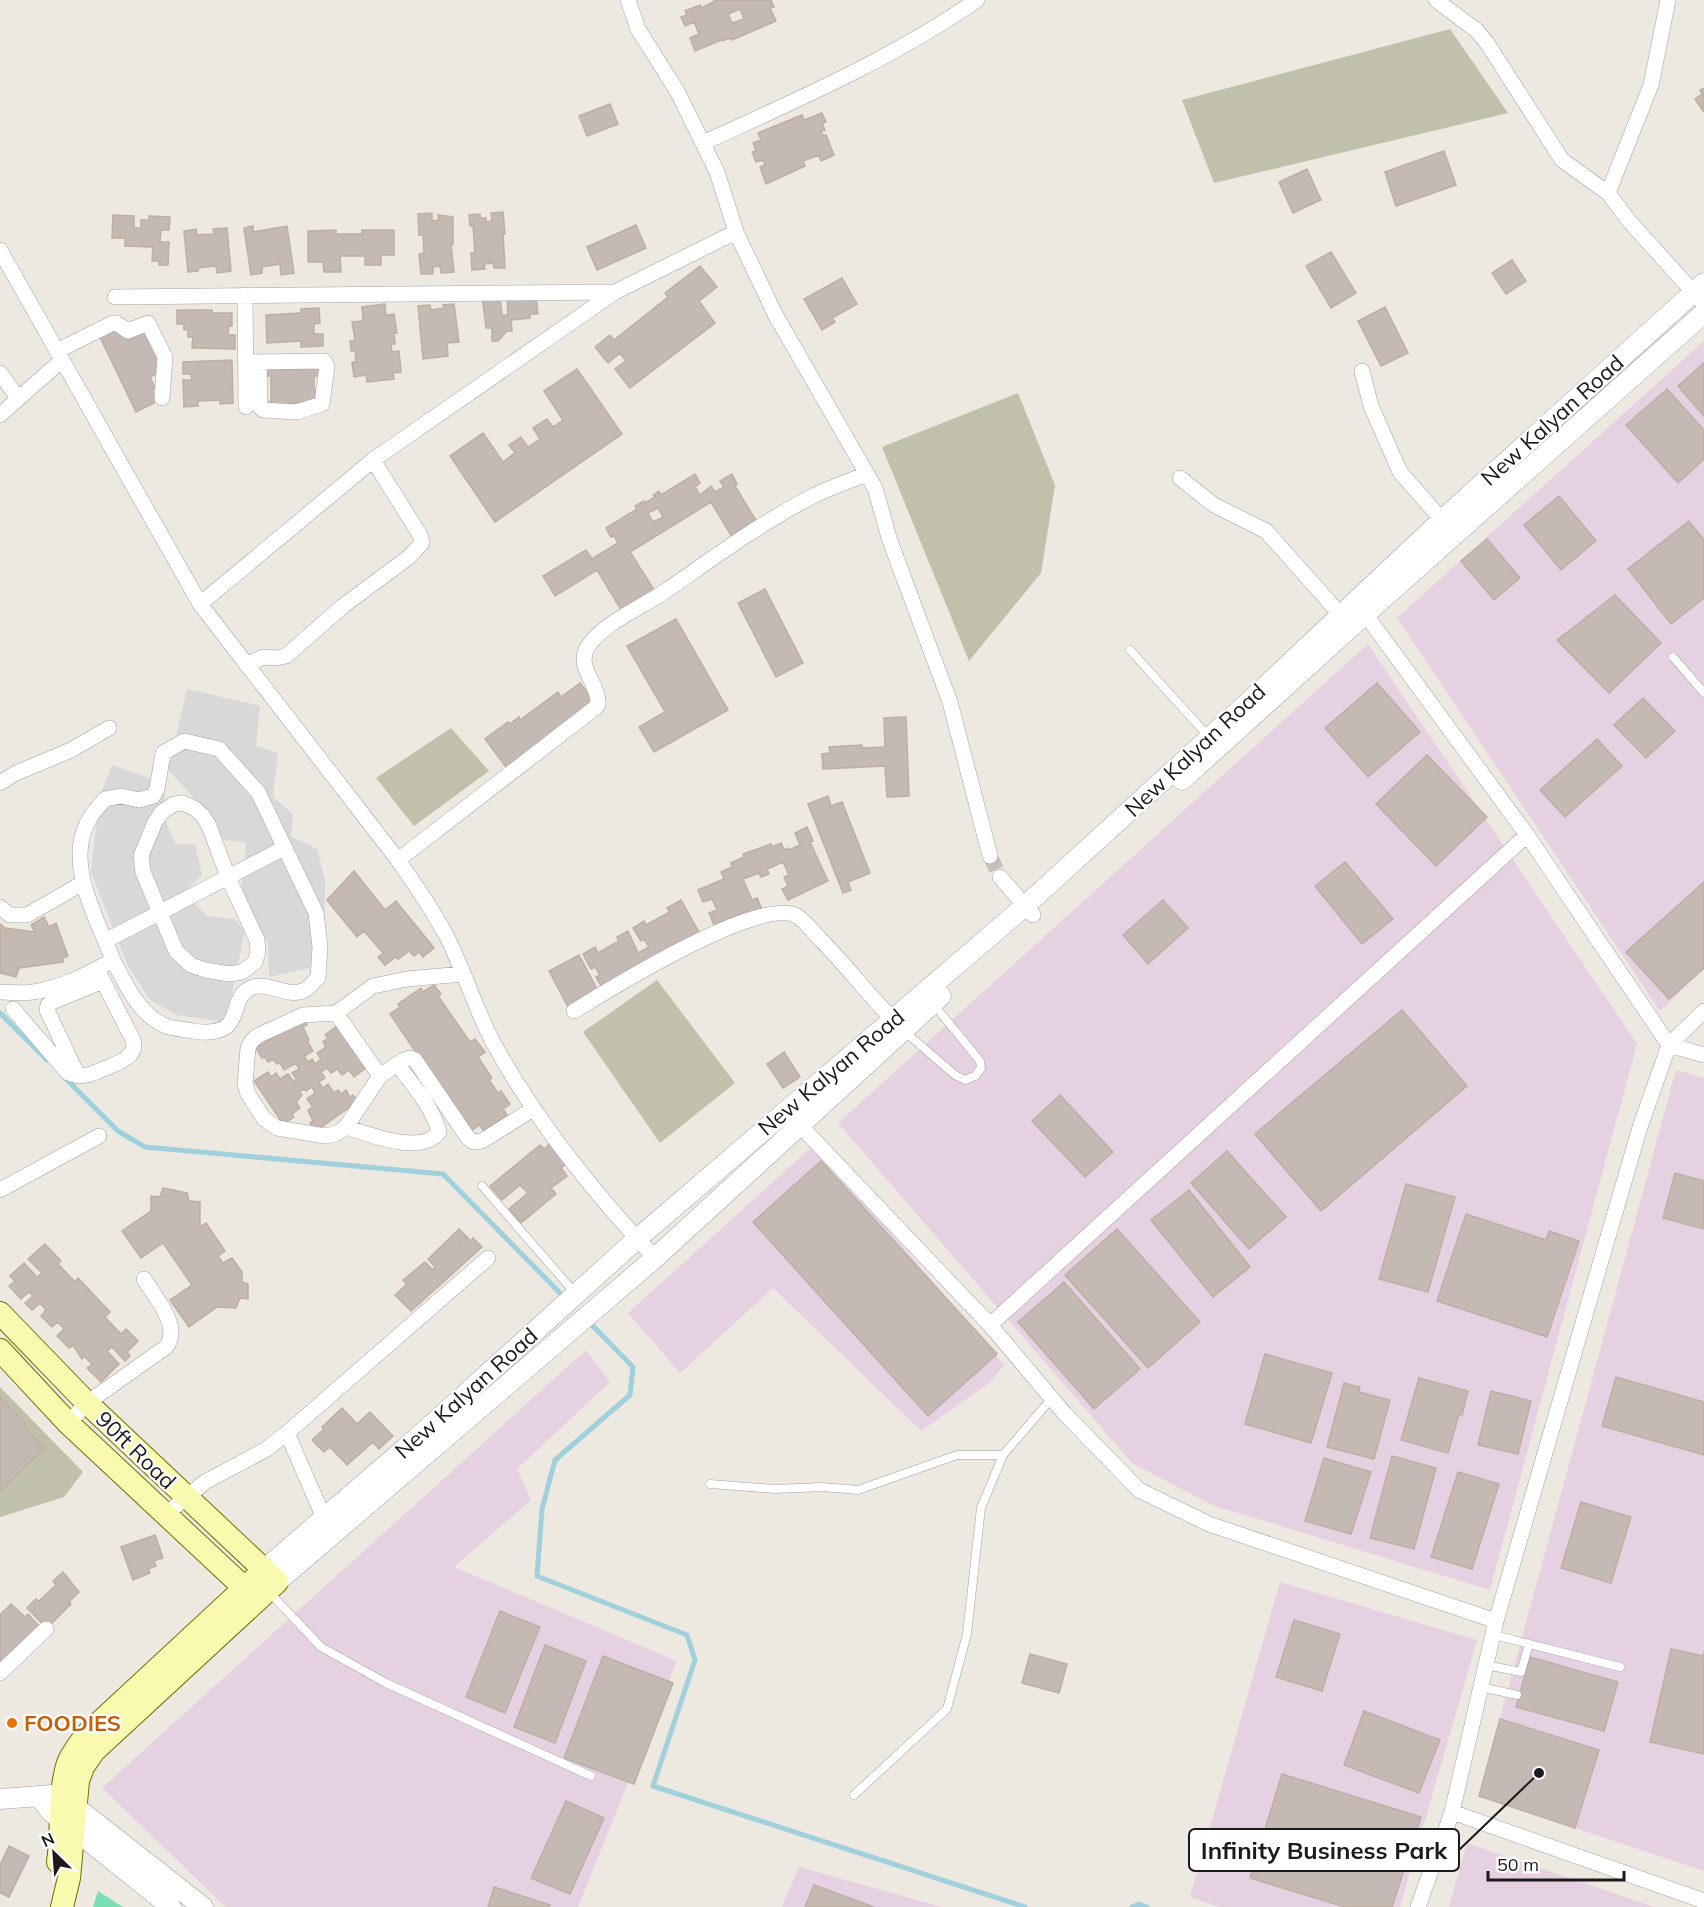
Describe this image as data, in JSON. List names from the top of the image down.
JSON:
{
  "streets": {
    "main road": ["New Kalyan Road", "90ft Road"]
  },
  "crossings": [
    ["New Kalyan Road", "90ft Road"]
  ],
  "places": ["FOODIES", "Infinity Business Park"],
  "scale_bar": "50 m",
  "north": "top left"
}
